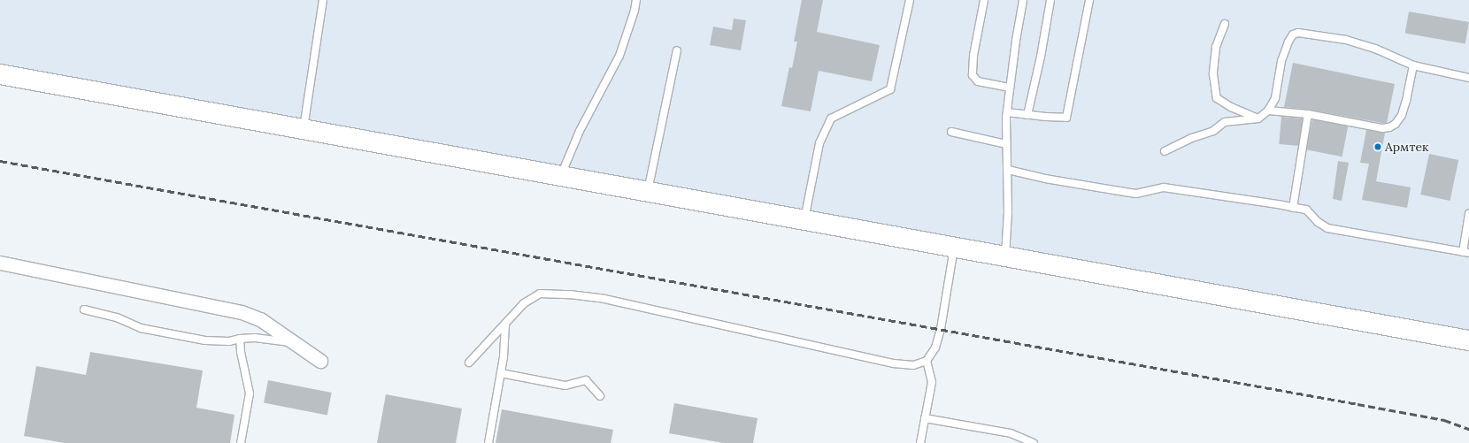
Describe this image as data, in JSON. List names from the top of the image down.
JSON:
{
  "places": ["Армтек"]
}
